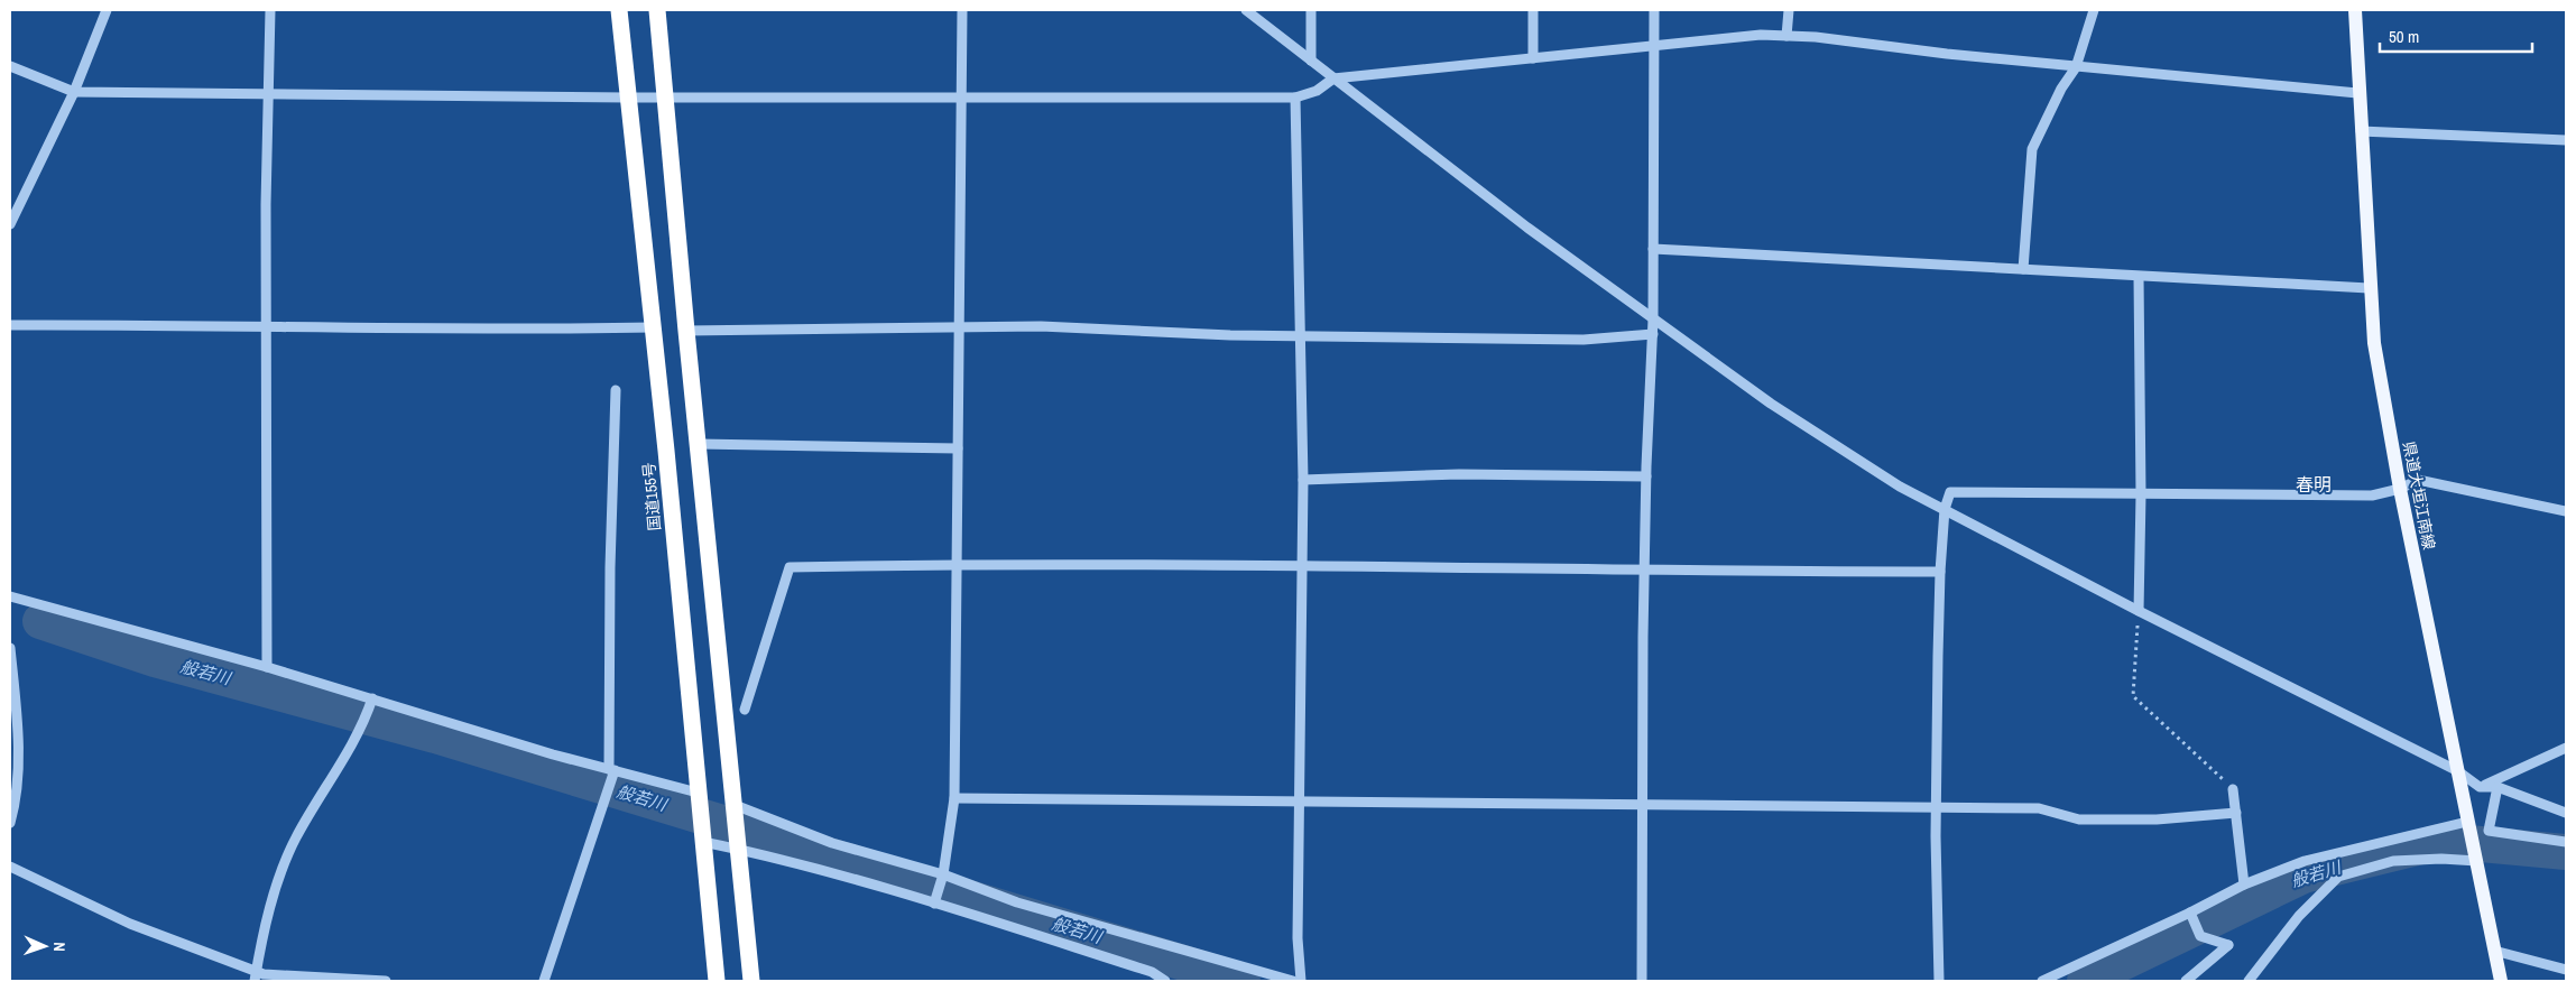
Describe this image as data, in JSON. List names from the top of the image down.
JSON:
{
  "streets": {
    "highway": ["国道155号"],
    "main road": ["県道大垣江南線"]
  },
  "districts": ["春明"],
  "water": ["般若川"],
  "scale_bar": "50 m",
  "north": "right"
}
